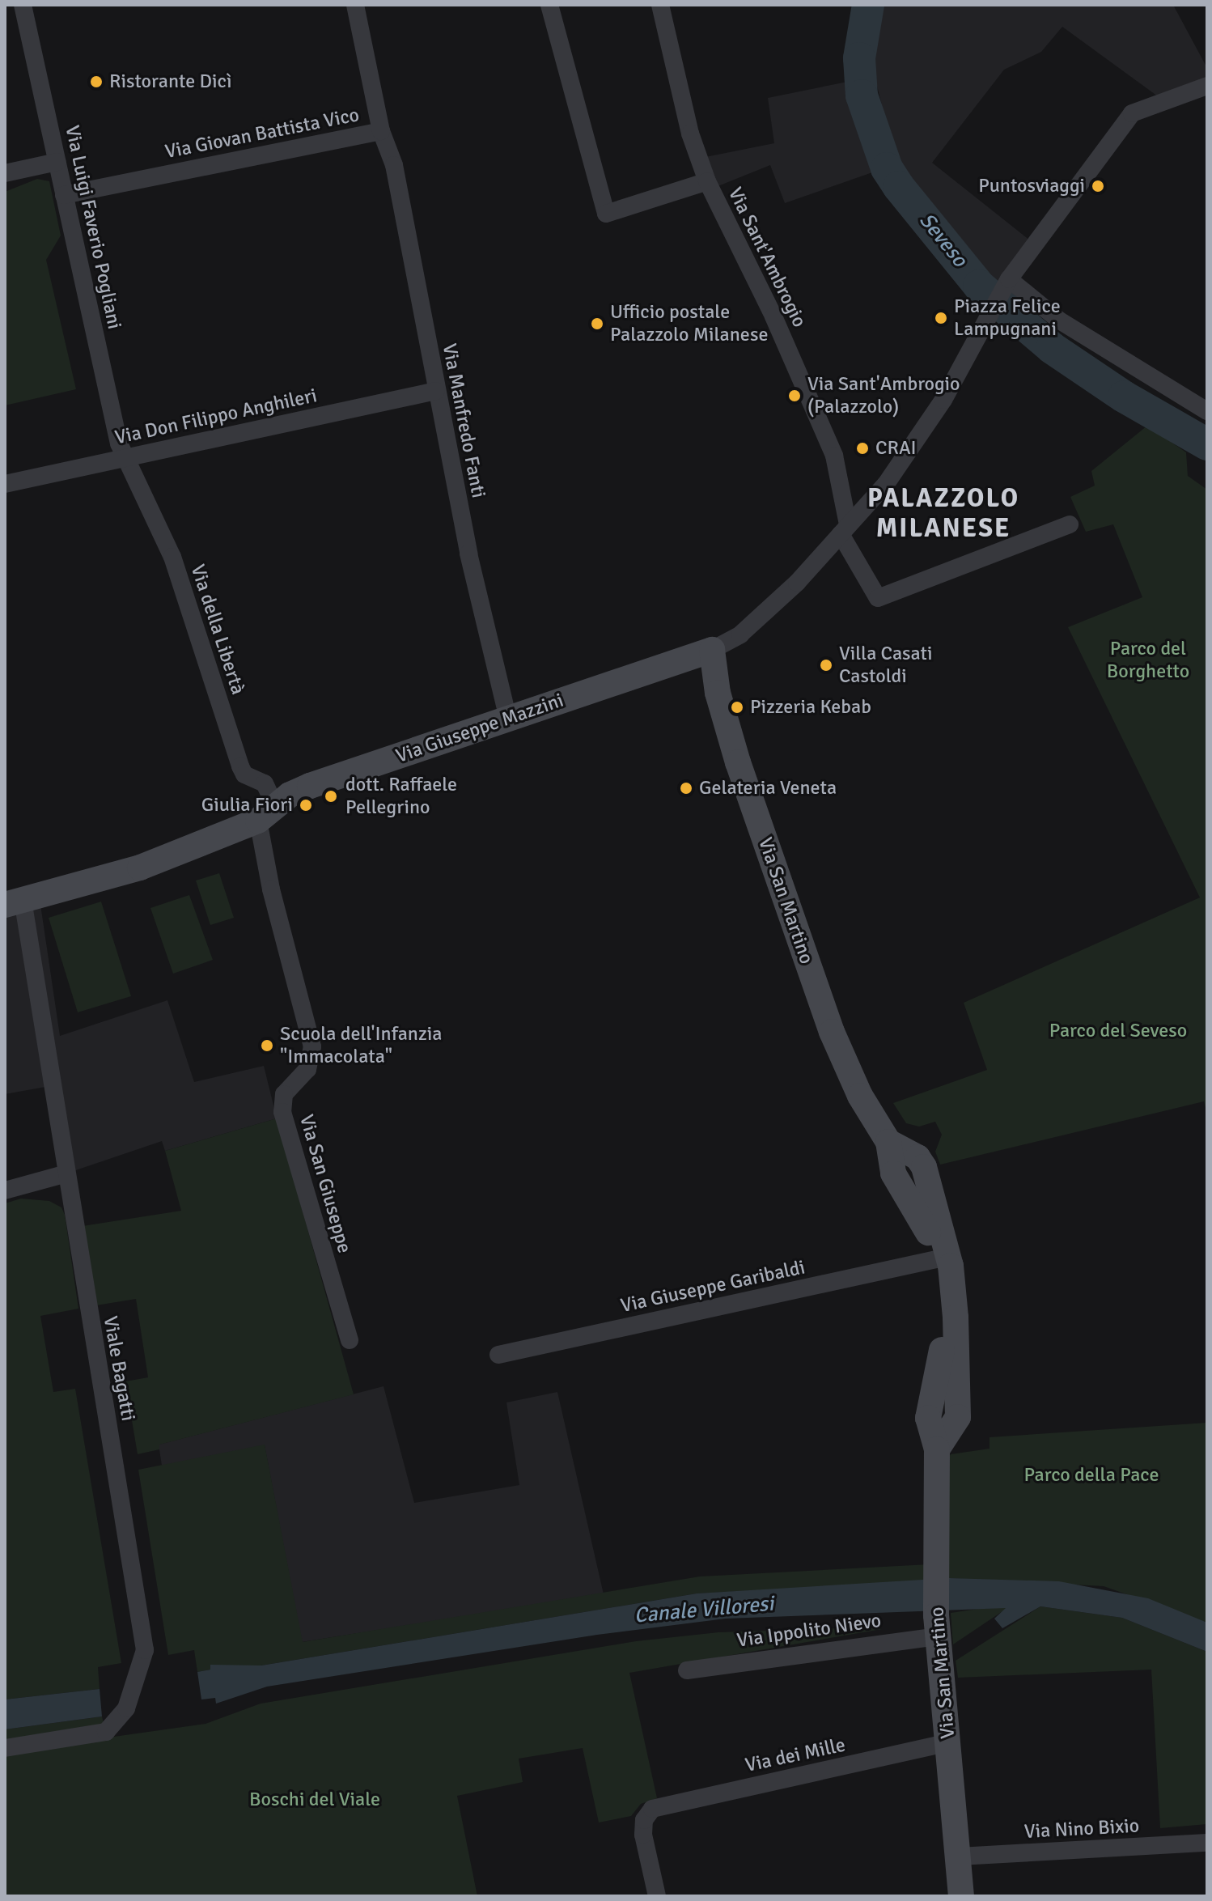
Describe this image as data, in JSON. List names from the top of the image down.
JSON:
{
  "streets": {
    "street": [
      "Via Giovan Battista Vico",
      "Via Luigi Faverio Pogliani",
      "Via Sant'Ambrogio",
      "Via Don Filippo Anghileri",
      "Via Manfredo Fanti",
      "Via della Libertà",
      "Via Giuseppe Mazzini",
      "Via San Martino",
      "Via San Giuseppe",
      "Via Giuseppe Garibaldi",
      "Viale Bagatti",
      "Via Ippolito Nievo",
      "Via dei Mille",
      "Via Nino Bixio"
    ]
  },
  "crossings": [
    ["Via Giovan Battista Vico", "Via Luigi Faverio Pogliani"],
    ["Via Giovan Battista Vico", "Via Manfredo Fanti"],
    ["Via Luigi Faverio Pogliani", "Via Don Filippo Anghileri"],
    ["Via Luigi Faverio Pogliani", "Via della Libertà"],
    ["Via Sant'Ambrogio", "Via Giuseppe Mazzini"],
    ["Via Don Filippo Anghileri", "Via Manfredo Fanti"],
    ["Via Don Filippo Anghileri", "Via della Libertà"],
    ["Via Manfredo Fanti", "Via Giuseppe Mazzini"],
    ["Via della Libertà", "Via Giuseppe Mazzini"],
    ["Via della Libertà", "Via San Giuseppe"],
    ["Via Giuseppe Mazzini", "Via San Martino"],
    ["Via Giuseppe Mazzini", "Via San Giuseppe"],
    ["Via Giuseppe Mazzini", "Viale Bagatti"],
    ["Via San Martino", "Via Giuseppe Garibaldi"],
    ["Via San Martino", "Via Ippolito Nievo"],
    ["Via San Martino", "Via dei Mille"],
    ["Via San Martino", "Via Nino Bixio"]
  ],
  "districts": ["PALAZZOLO MILANESE"],
  "water": ["Seveso", "Canale Villoresi"],
  "parks": [
    "Parco del Borghetto",
    "Parco del Seveso",
    "Parco della Pace",
    "Boschi del Viale"
  ],
  "places": [
    "Ristorante Dicì",
    "Puntosviaggi",
    "Piazza Felice Lampugnani",
    "Ufficio postale Palazzolo Milanese",
    "Via Sant'Ambrogio (Palazzolo)",
    "CRAI",
    "Villa Casati Castoldi",
    "Pizzeria Kebab",
    "Gelateria Veneta",
    "dott. Raffaele Pellegrino",
    "Giulia Fiori",
    "Scuola dell'Infanzia \"Immacolata\""
  ]
}
